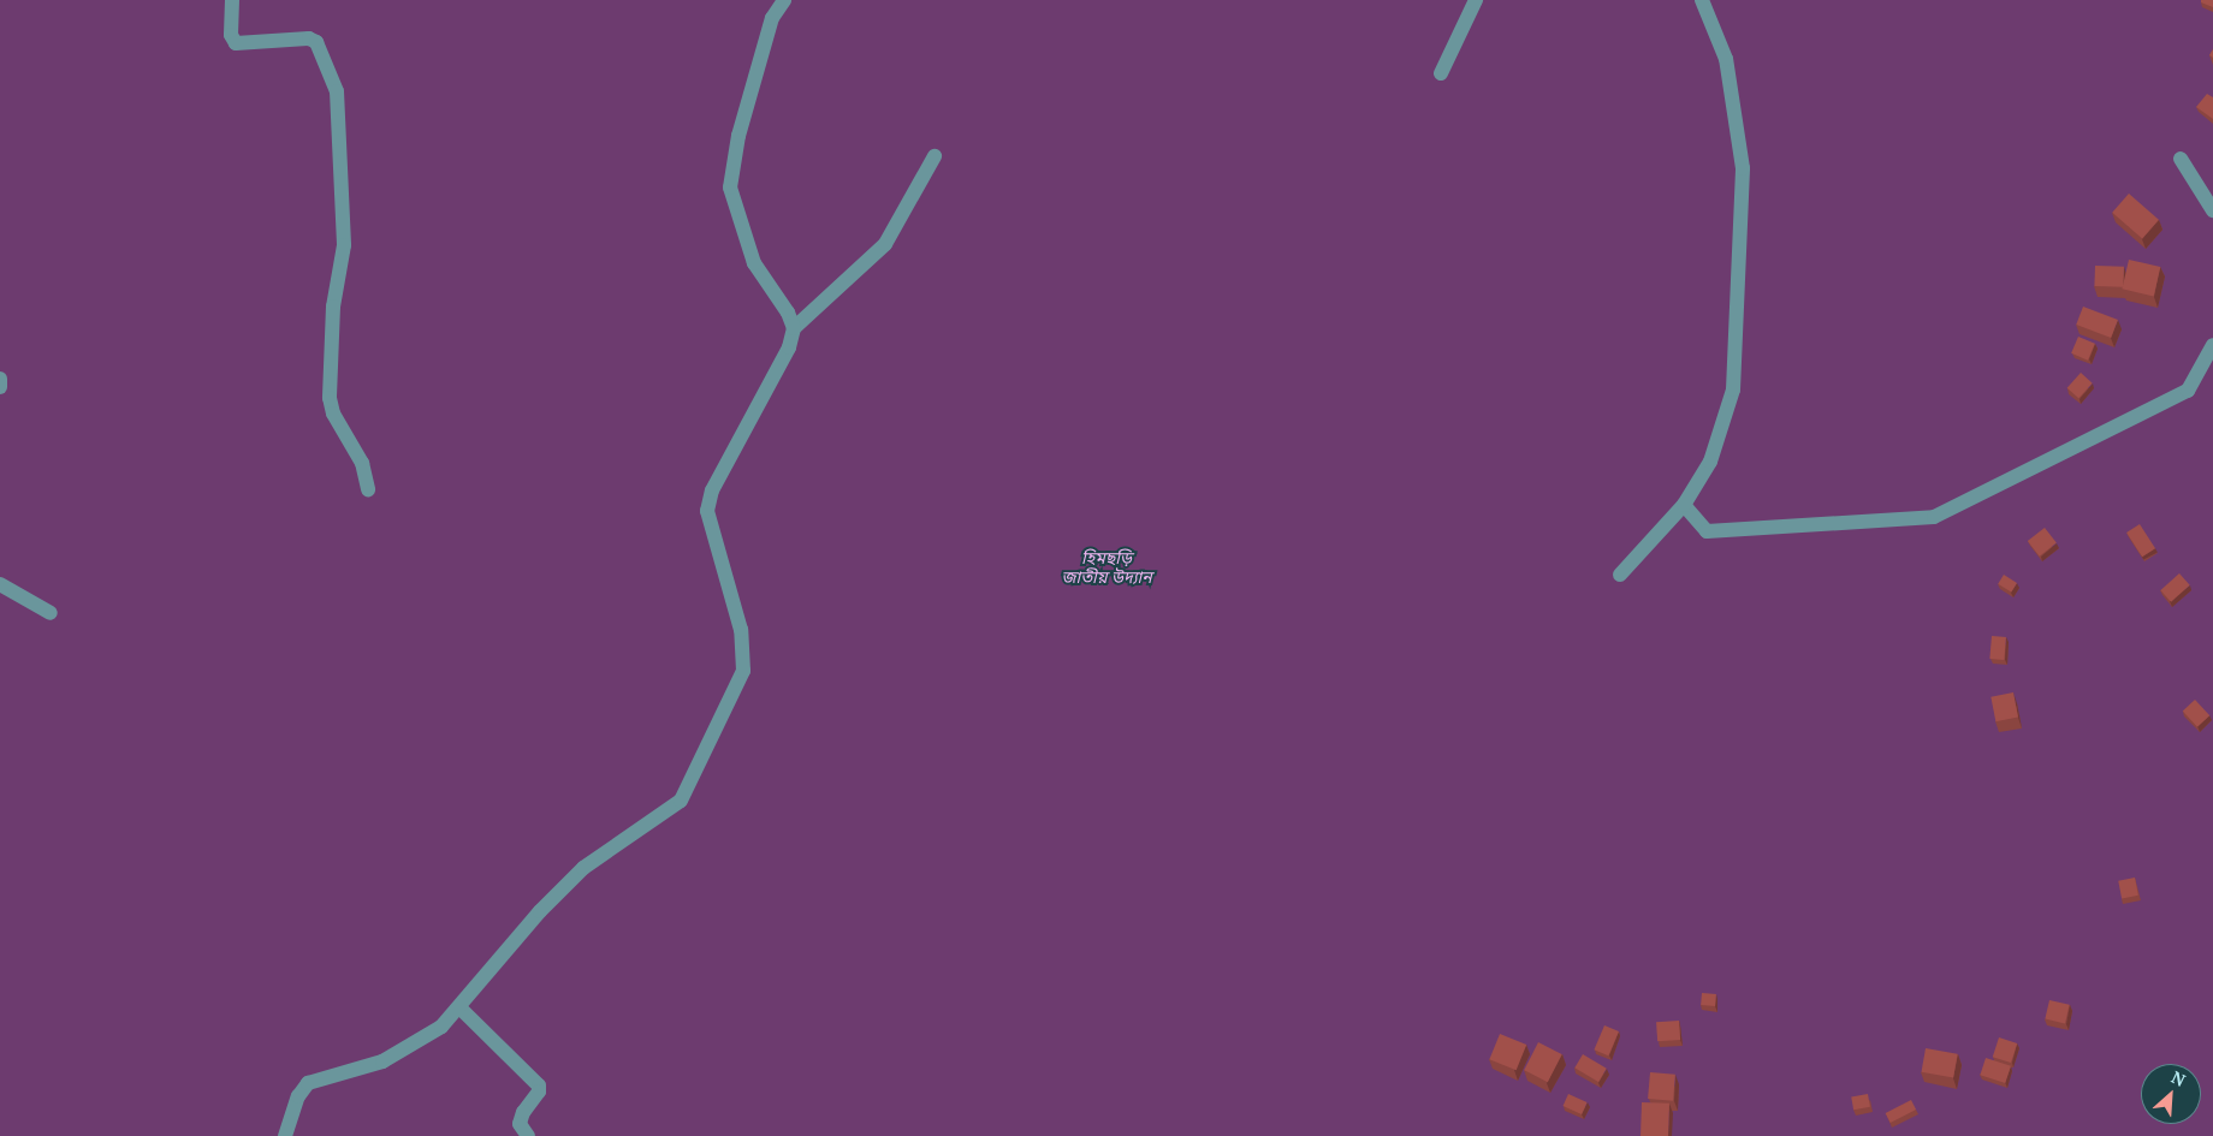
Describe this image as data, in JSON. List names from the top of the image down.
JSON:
{
  "parks": ["হিমছড়ি জাতীয় উদ্যান"],
  "north": "top right"
}
